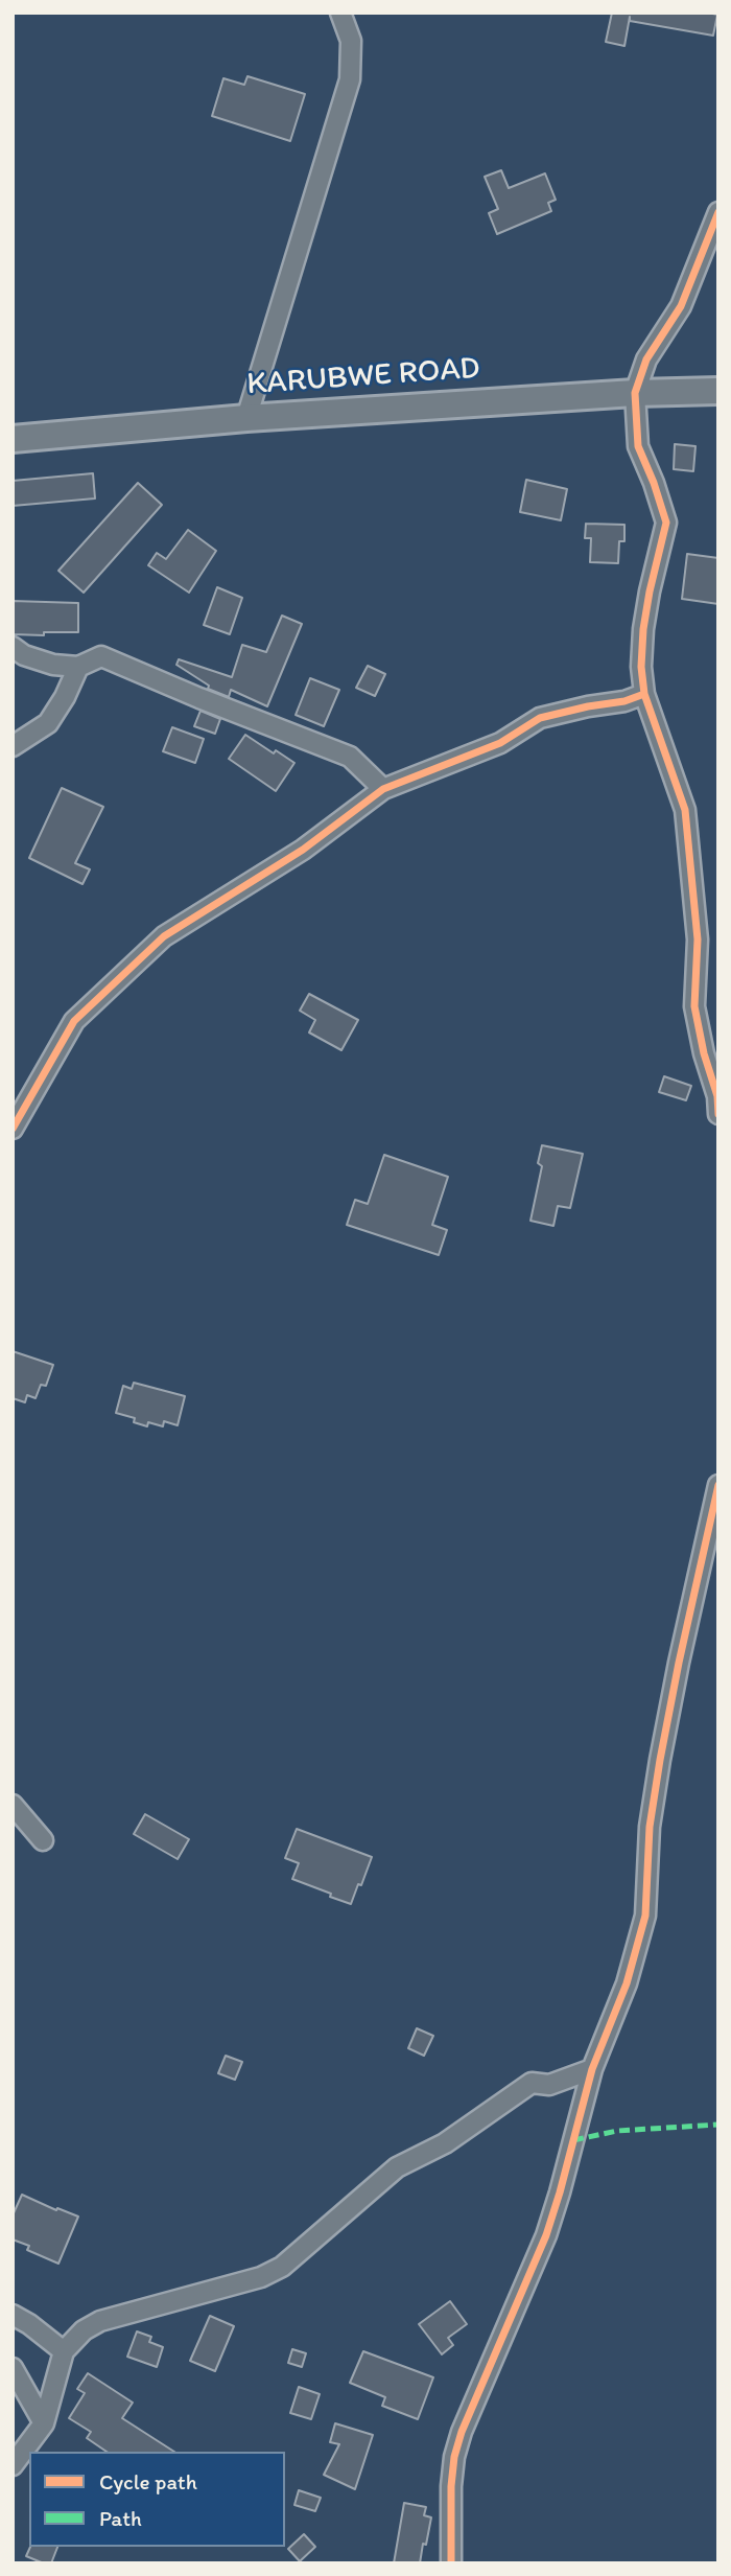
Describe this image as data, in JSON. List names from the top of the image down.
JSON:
{
  "streets": {
    "street": ["KARUBWE ROAD"]
  },
  "legend": ["Cycle path", "Path"]
}
